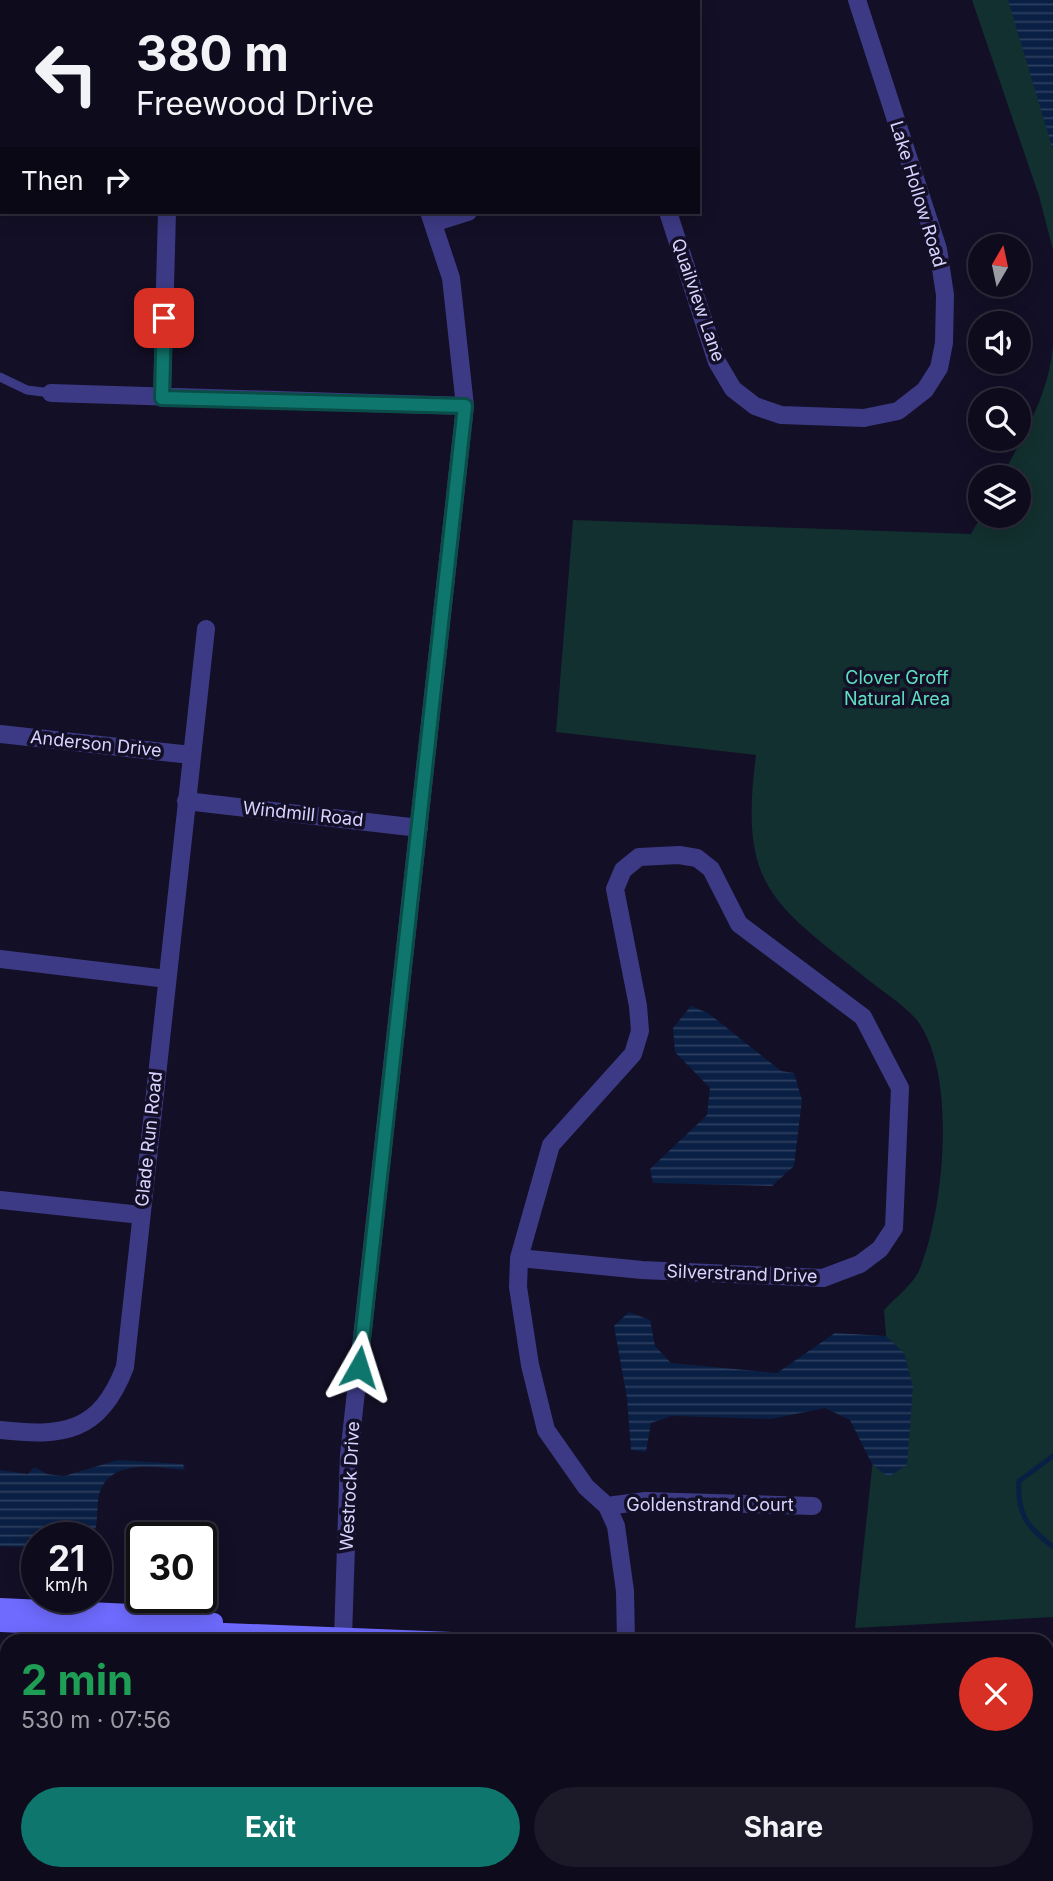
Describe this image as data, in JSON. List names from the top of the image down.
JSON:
{
  "streets": {
    "street": [
      "Lake Hollow Road",
      "Quailview Lane",
      "Anderson Drive",
      "Windmill Road",
      "Glade Run Road",
      "Silverstrand Drive",
      "Westrock Drive",
      "Goldenstrand Court"
    ]
  },
  "crossings": [
    ["Lake Hollow Road", "Quailview Lane"],
    ["Anderson Drive", "Glade Run Road"],
    ["Windmill Road", "Glade Run Road"],
    ["Windmill Road", "Westrock Drive"]
  ],
  "parks": ["Clover Groff Natural Area"],
  "north": "top",
  "page": {
    "turn": ["380 m", "Freewood Drive"],
    "then": "Then",
    "speed": "21 km/h",
    "limit": "30",
    "heading": ["2 min", "530 m · 07:56"],
    "buttons": ["Exit", "Share"]
  }
}
